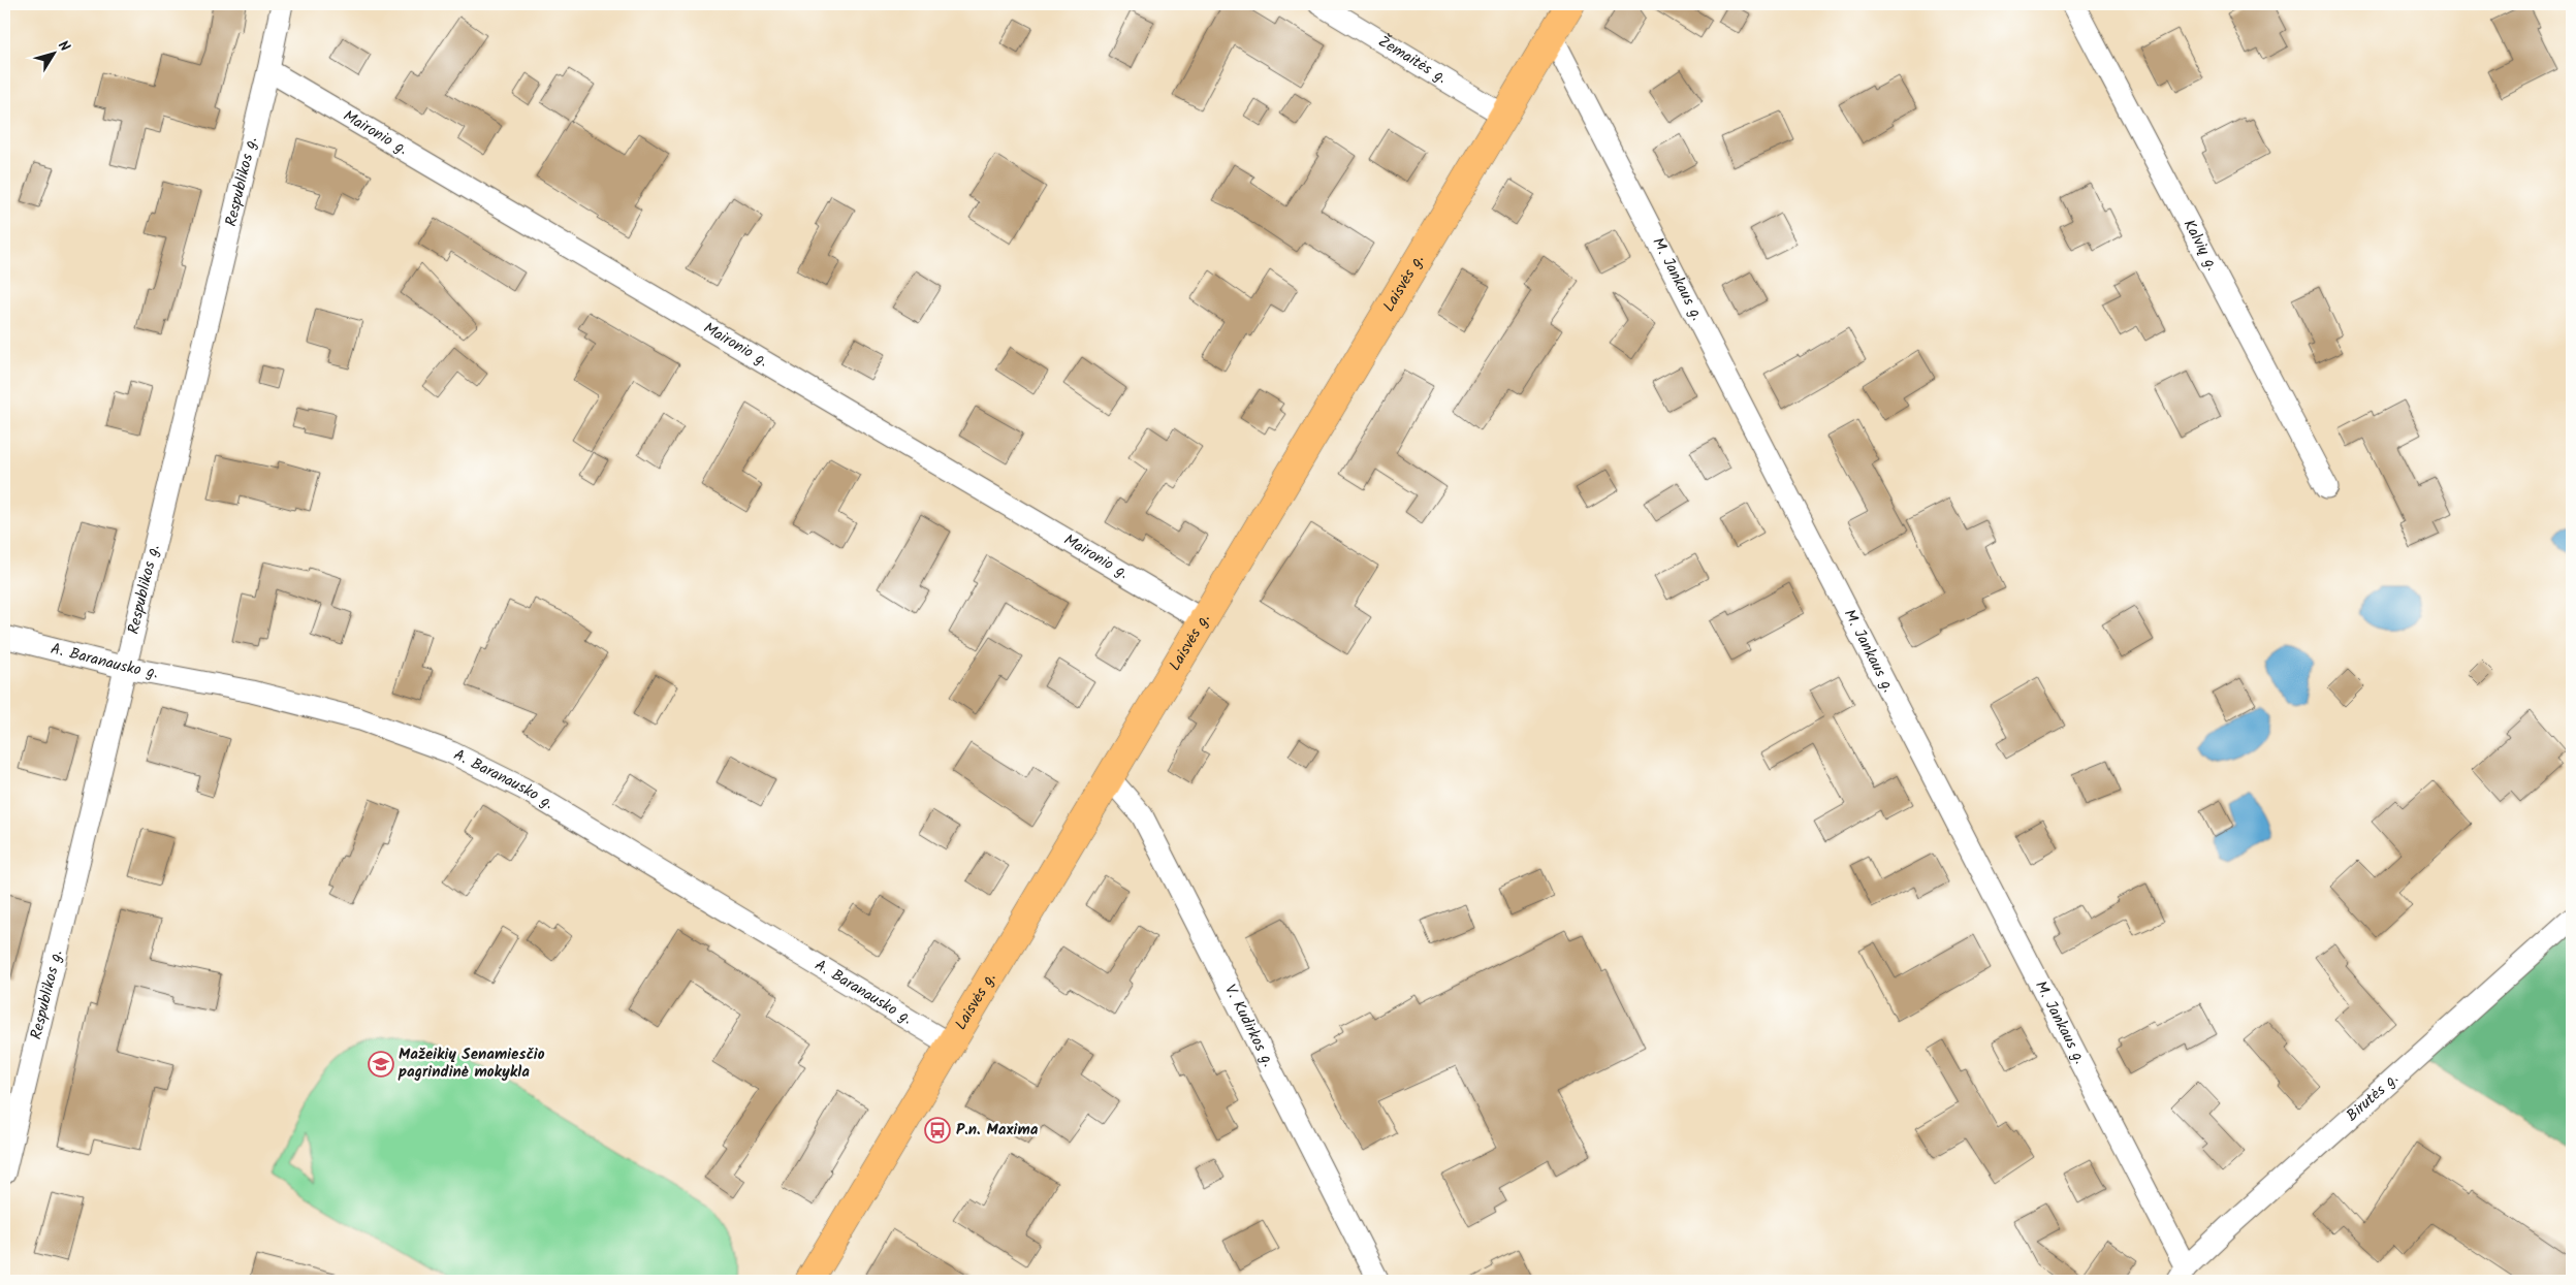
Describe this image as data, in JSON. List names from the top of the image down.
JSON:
{
  "streets": {
    "main road": ["Laisvės g."],
    "street": [
      "Žemaitės g.",
      "Maironio g.",
      "Respublikos g.",
      "Kalvių g.",
      "M. Jankaus g.",
      "A. Baranausko g.",
      "V. Kudirkos g.",
      "Birutės g."
    ]
  },
  "crossings": [
    ["Žemaitės g.", "Laisvės g."],
    ["Maironio g.", "Respublikos g."],
    ["Maironio g.", "Laisvės g."],
    ["Respublikos g.", "A. Baranausko g."],
    ["M. Jankaus g.", "Laisvės g."],
    ["M. Jankaus g.", "Birutės g."],
    ["Laisvės g.", "A. Baranausko g."],
    ["Laisvės g.", "V. Kudirkos g."]
  ],
  "places": {
    "school or university": ["Mažeikių Senamiesčio pagrindinė mokykla"],
    "bus stop": ["P.n. Maxima"]
  },
  "north": "top right"
}
